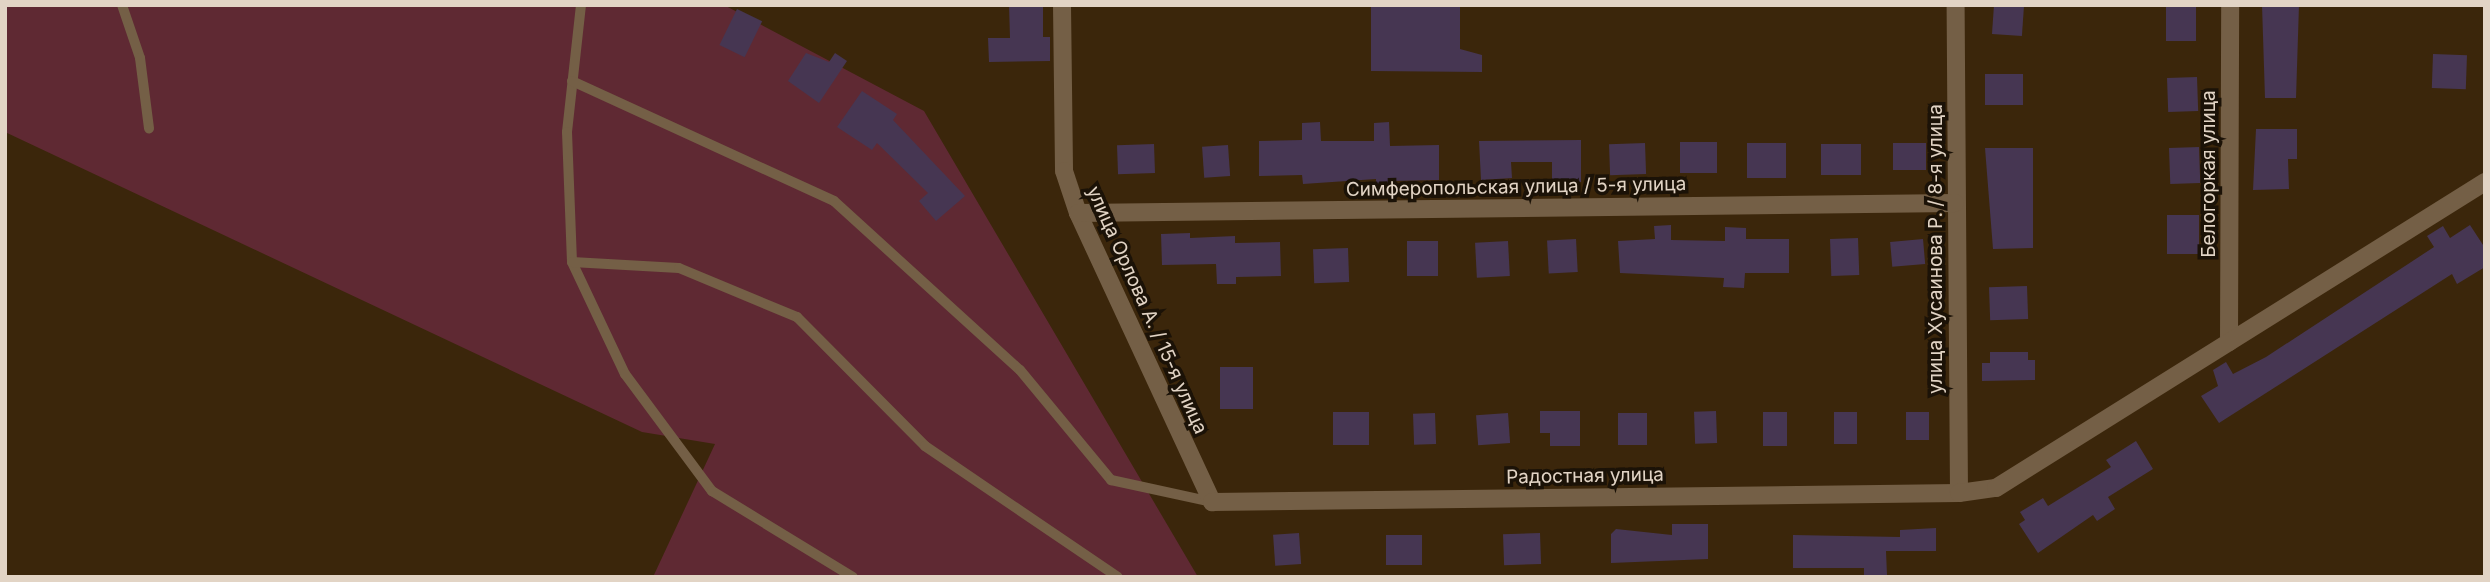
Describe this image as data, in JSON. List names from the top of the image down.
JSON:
{
  "streets": {
    "street": [
      "Белогоркая улица",
      "Симферопольская улица / 5-я улица",
      "улица Хусаинова Р. / 8-я улица",
      "улица Орлова А. / 15-я улица",
      "Радостная улица"
    ]
  },
  "crossings": [
    ["Белогоркая улица", "Радостная улица"],
    ["Симферопольская улица / 5-я улица", "улица Хусаинова Р. / 8-я улица"],
    ["Симферопольская улица / 5-я улица", "улица Орлова А. / 15-я улица"],
    ["улица Хусаинова Р. / 8-я улица", "Радостная улица"],
    ["улица Орлова А. / 15-я улица", "Радостная улица"]
  ]
}
